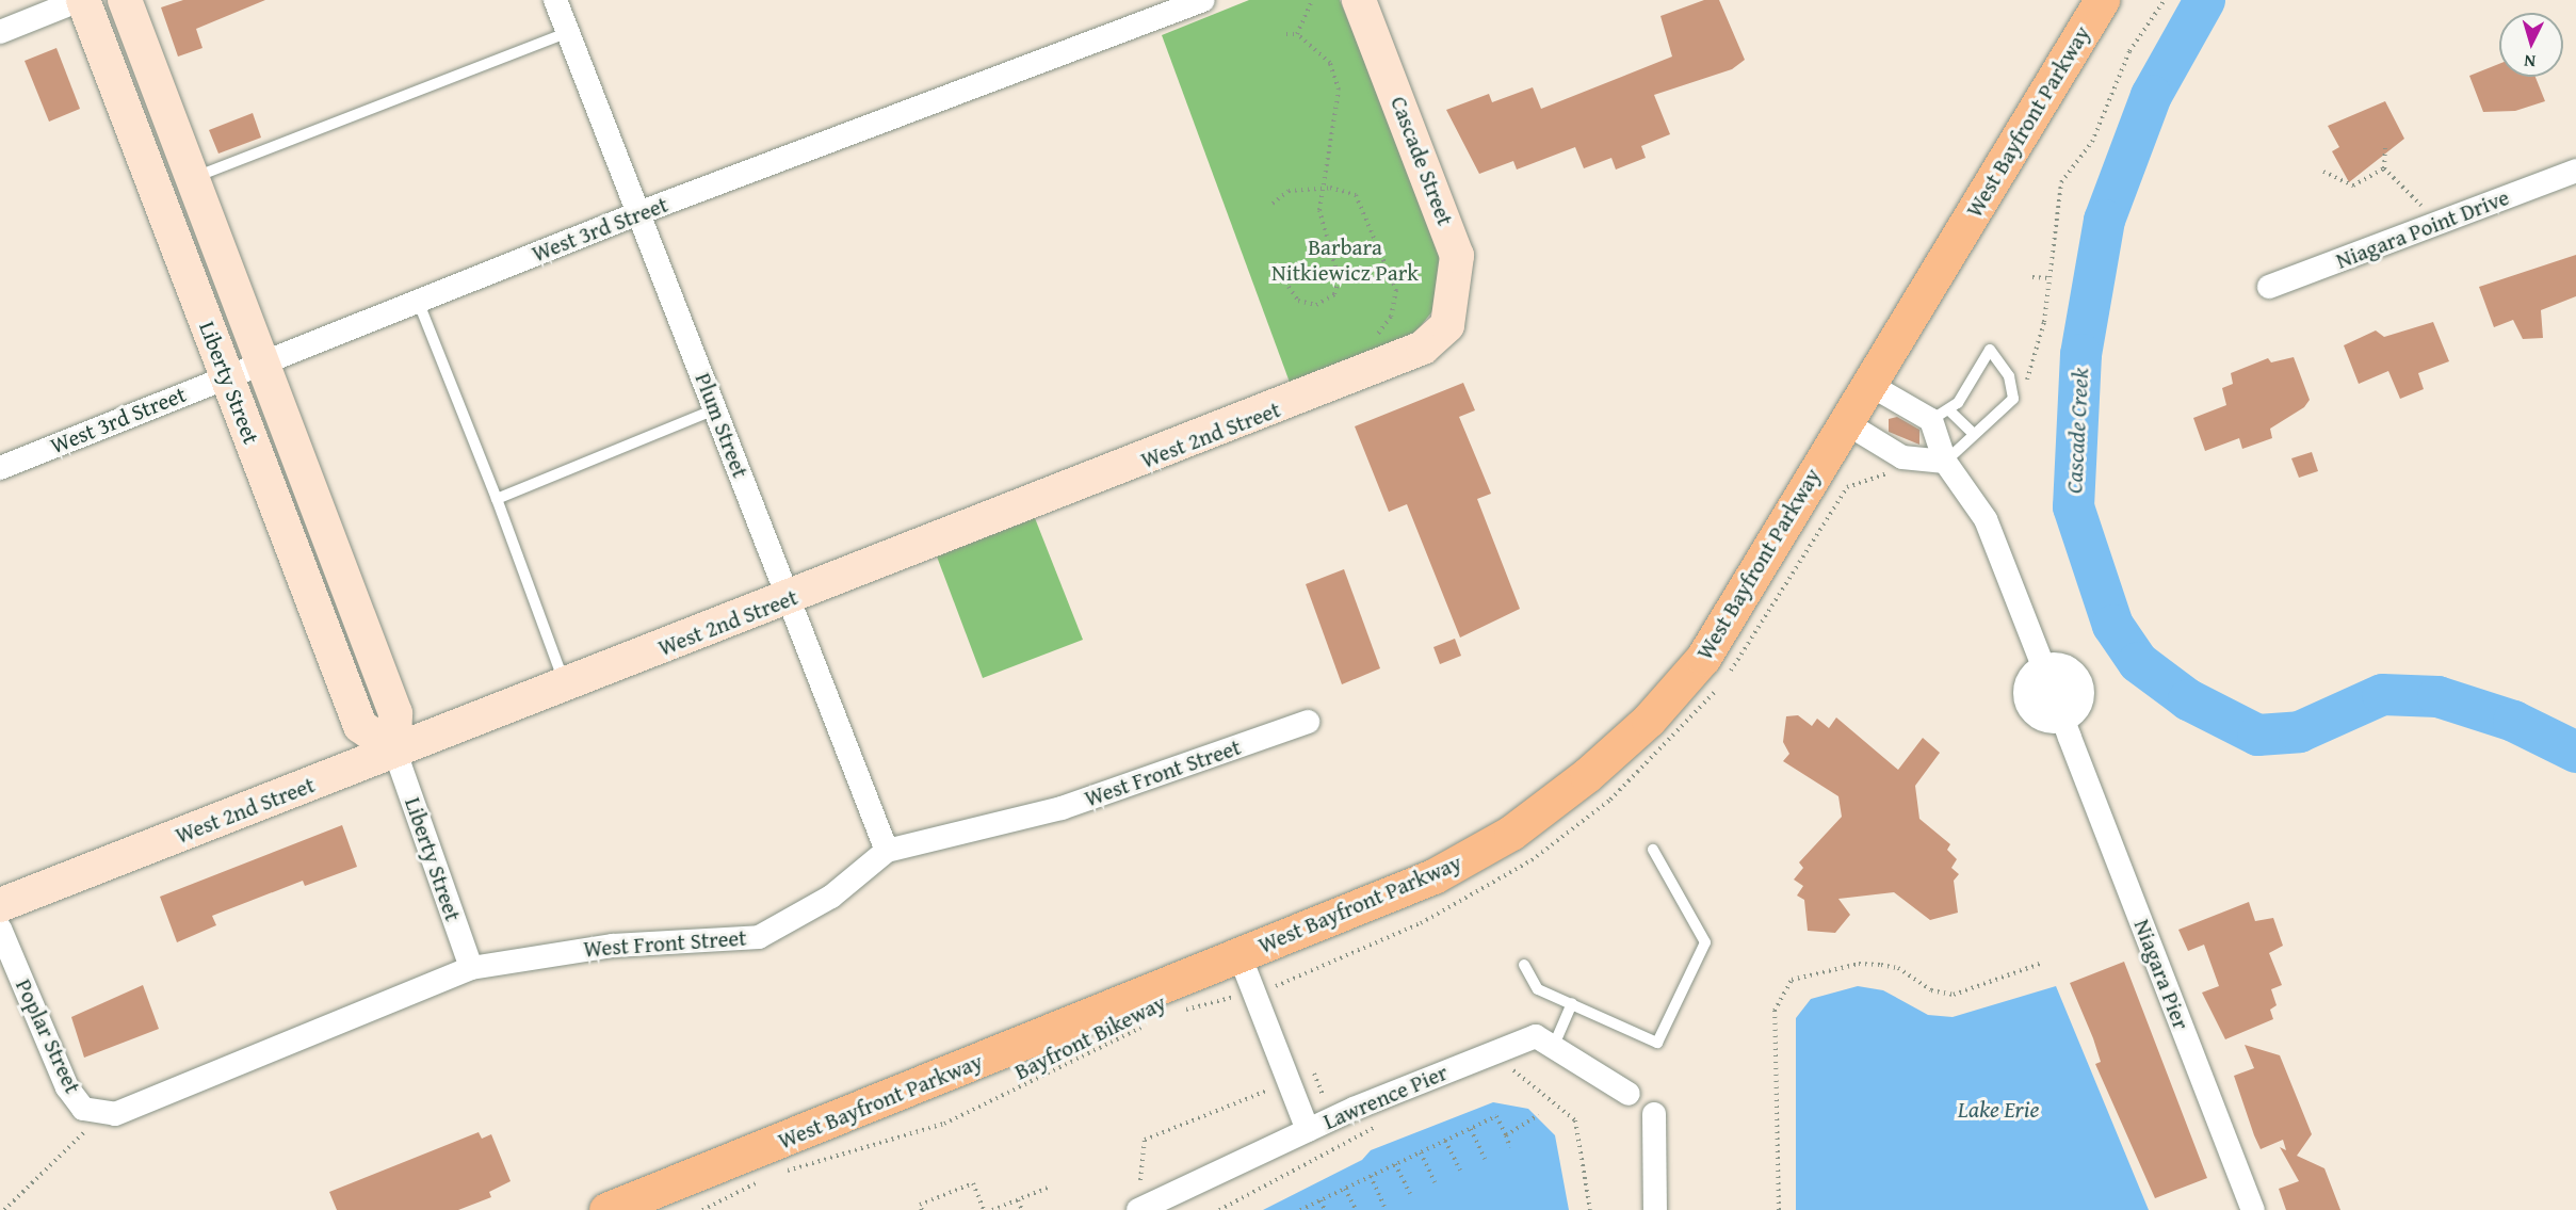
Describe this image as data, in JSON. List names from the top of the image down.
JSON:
{
  "streets": {
    "highway": ["West Bayfront Parkway"],
    "street": [
      "Cascade Street",
      "West 3rd Street",
      "Niagara Point Drive",
      "Liberty Street",
      "Plum Street",
      "West 2nd Street",
      "West Front Street",
      "Niagara Pier",
      "Poplar Street",
      "Lawrence Pier"
    ],
    "path": ["Bayfront Bikeway"]
  },
  "crossings": [
    ["Cascade Street", "West 2nd Street"],
    ["West 3rd Street", "Liberty Street"],
    ["West 3rd Street", "Plum Street"],
    ["Liberty Street", "West 2nd Street"],
    ["Liberty Street", "West Front Street"],
    ["Plum Street", "West 2nd Street"],
    ["Plum Street", "West Front Street"],
    ["West Front Street", "Poplar Street"]
  ],
  "water": ["Cascade Creek", "Lake Erie"],
  "parks": ["Barbara Nitkiewicz Park"],
  "north": "bottom"
}
